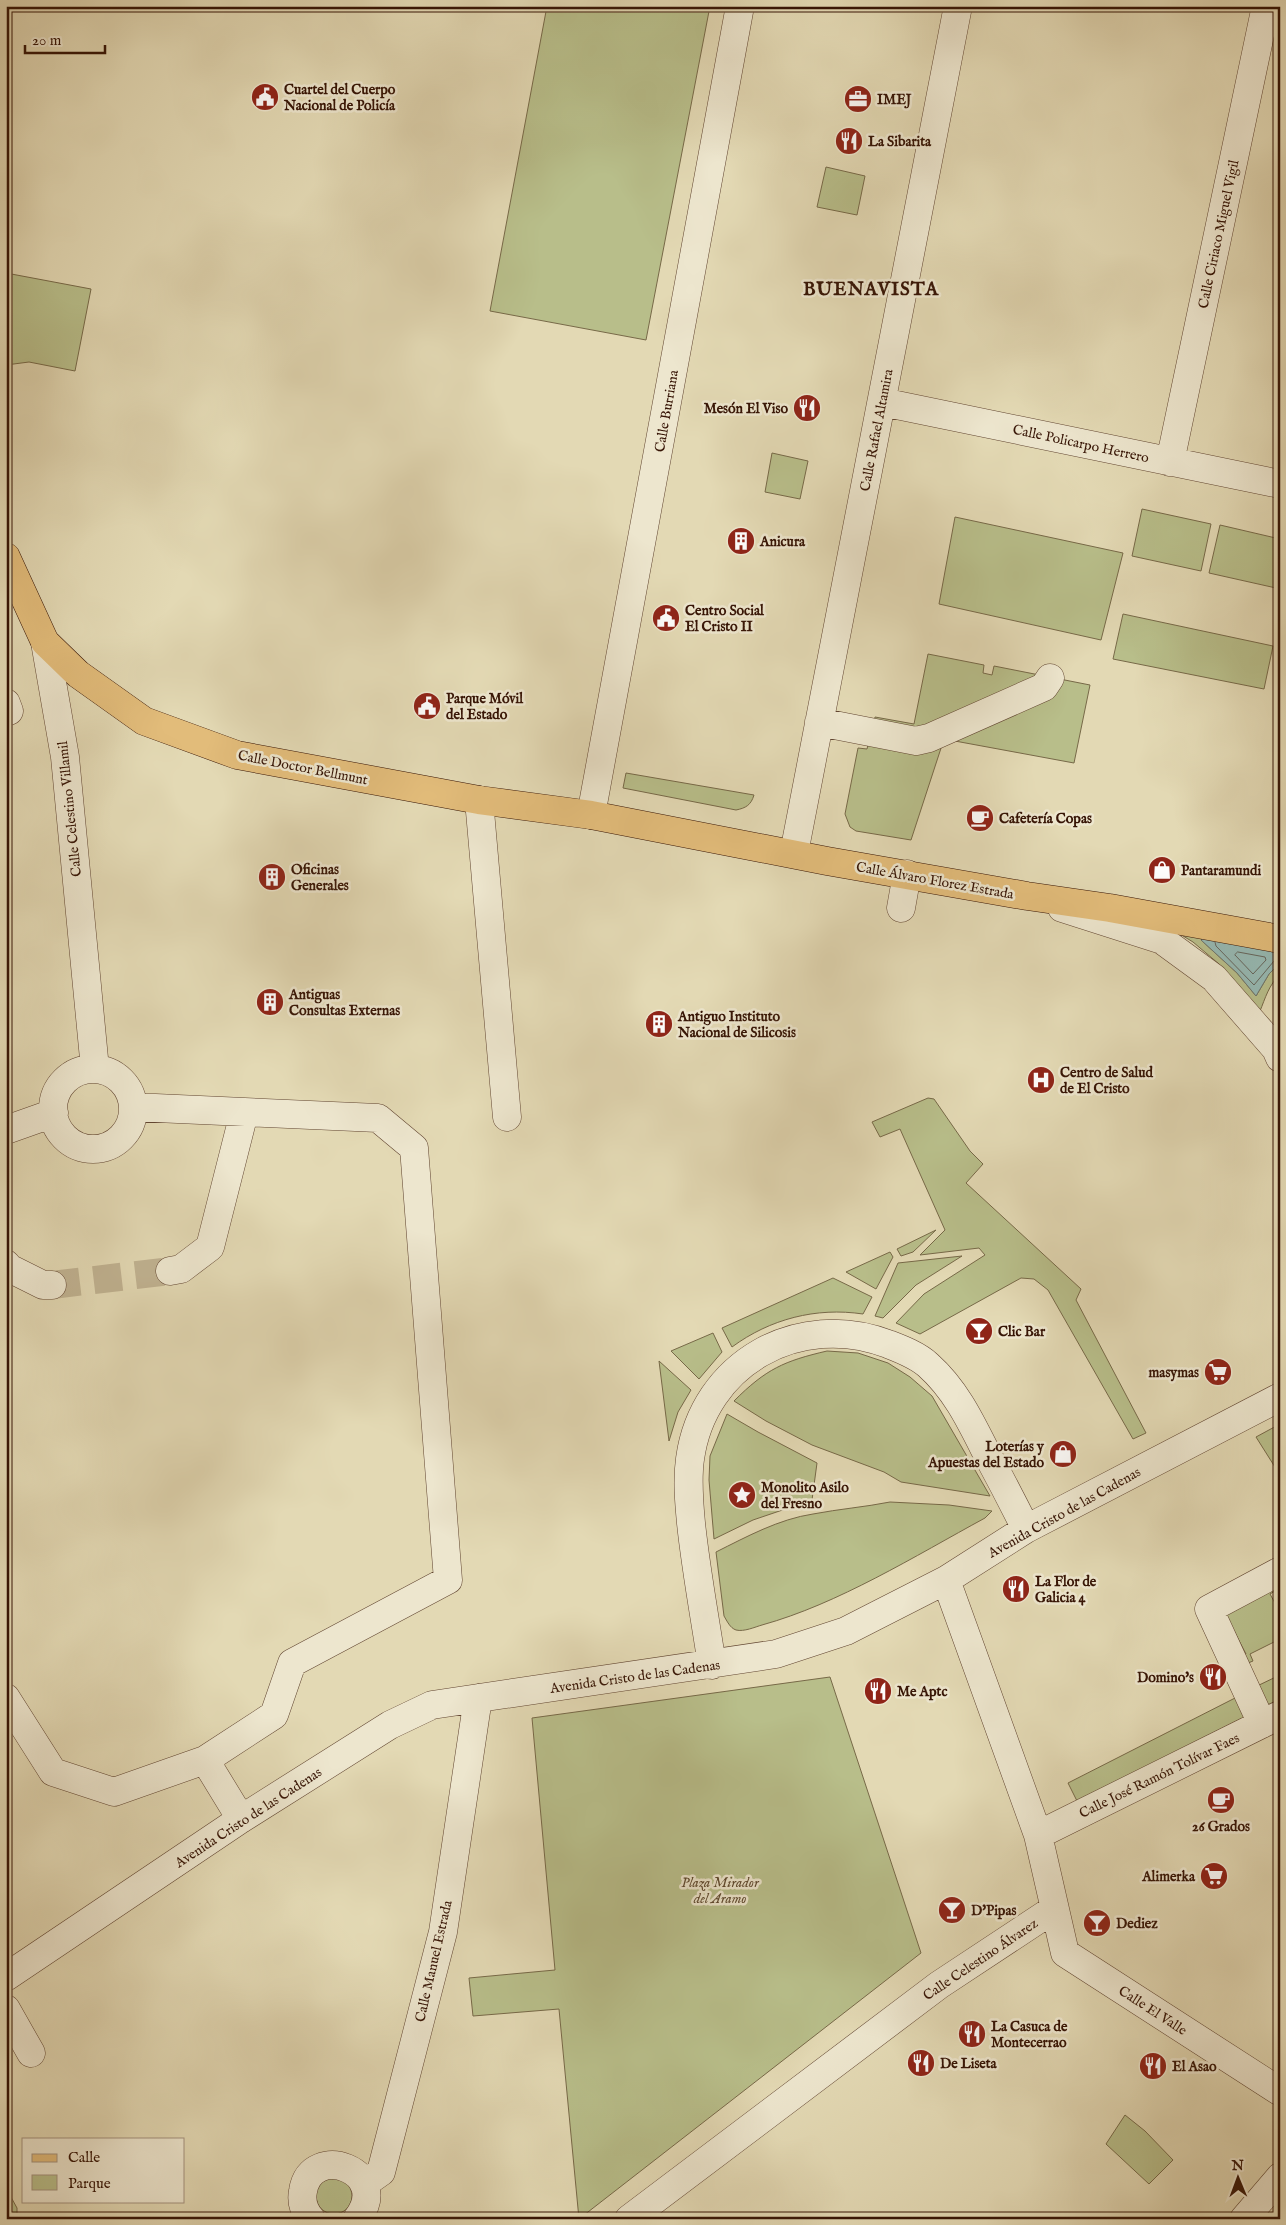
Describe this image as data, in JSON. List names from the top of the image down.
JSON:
{
  "streets": {
    "main road": ["Calle Doctor Bellmunt", "Calle Celestino Villamil", "Calle Álvaro Florez Estrada"],
    "street": [
      "Calle Ciriaco Miguel Vigil",
      "Calle Burriana",
      "Calle Rafael Altamira",
      "Calle Policarpo Herrero",
      "Avenida Cristo de las Cadenas",
      "Calle José Ramón Tolívar Faes",
      "Calle Celestino Álvarez",
      "Calle Manuel Estrada",
      "Calle El Valle"
    ]
  },
  "crossings": [
    ["Calle Ciriaco Miguel Vigil", "Calle Policarpo Herrero"],
    ["Calle Burriana", "Calle Doctor Bellmunt"],
    ["Calle Burriana", "Calle Álvaro Florez Estrada"],
    ["Calle Rafael Altamira", "Calle Policarpo Herrero"],
    ["Calle Rafael Altamira", "Calle Álvaro Florez Estrada"],
    ["Calle Doctor Bellmunt", "Calle Celestino Villamil"],
    ["Calle Doctor Bellmunt", "Calle Álvaro Florez Estrada"],
    ["Avenida Cristo de las Cadenas", "Calle Manuel Estrada"],
    ["Calle Celestino Álvarez", "Calle El Valle"]
  ],
  "districts": ["BUENAVISTA"],
  "parks": ["Plaza Mirador del Aramo"],
  "places": {
    "public building": ["Cuartel del Cuerpo Nacional de Policía", "Centro Social El Cristo II", "Parque Móvil del Estado"],
    "office": ["IMEJ"],
    "restaurant": [
      "La Sibarita",
      "Mesón El Viso",
      "La Flor de Galicia 4",
      "Domino's",
      "Me Aptc",
      "La Casuca de Montecerrao",
      "De Liseta",
      "El Asao"
    ],
    "building": [
      "Anicura",
      "Oficinas Generales",
      "Antiguas Consultas Externas",
      "Antiguo Instituto Nacional de Silicosis"
    ],
    "cafe": ["Cafetería Copas", "26 Grados"],
    "shop": ["Pantaramundi", "Loterías y Apuestas del Estado"],
    "hospital": ["Centro de Salud de El Cristo"],
    "bar": ["Clic Bar", "D'Pipas", "Dediez"],
    "supermarket": ["masymas", "Alimerka"],
    "place": ["Monolito Asilo del Fresno"]
  },
  "legend": ["Calle", "Parque"],
  "scale_bar": "20 m",
  "north": "top"
}
